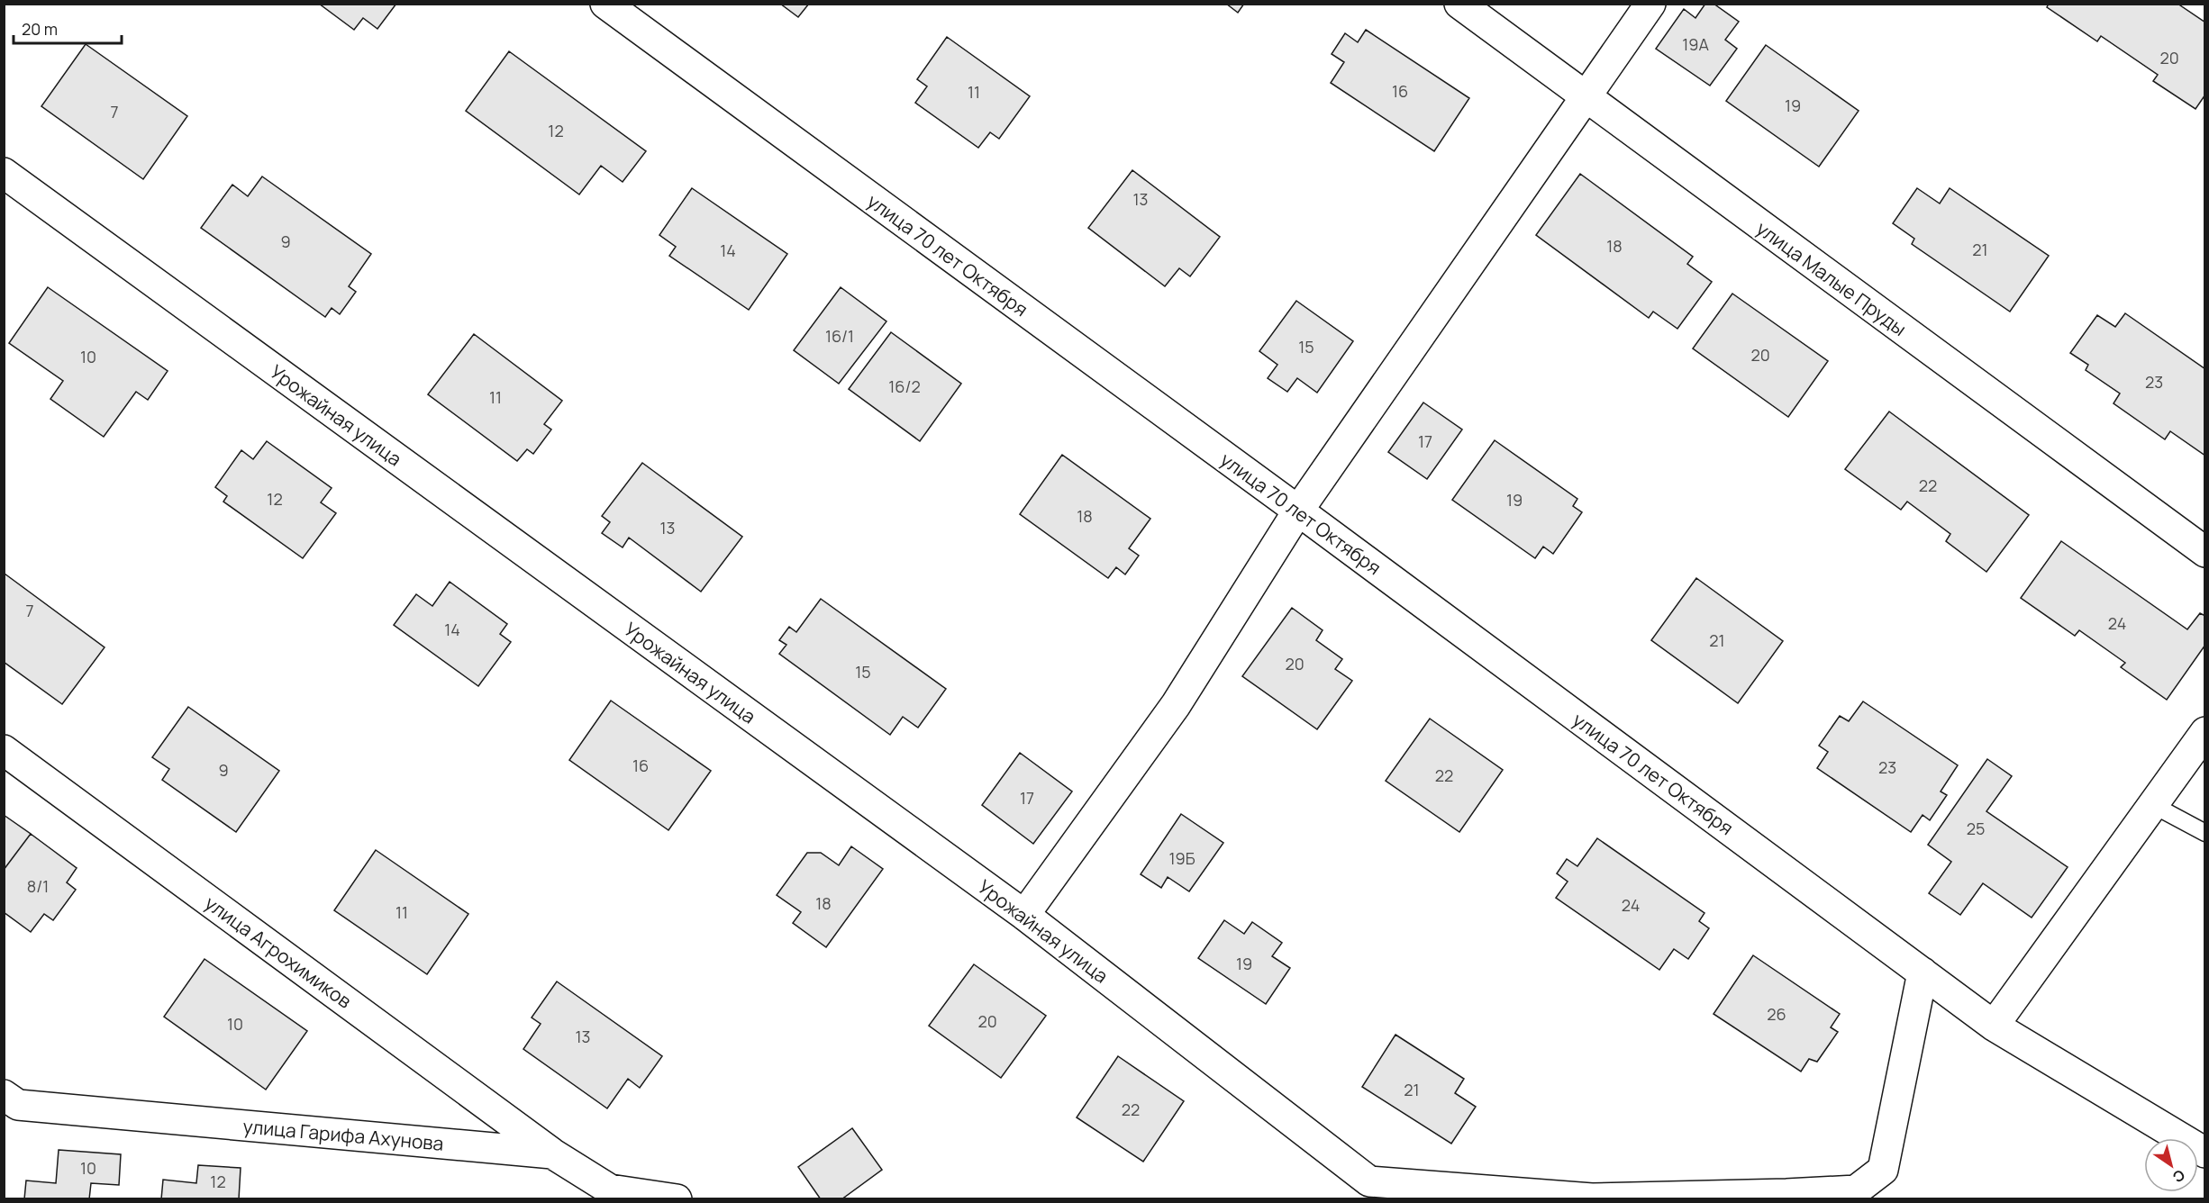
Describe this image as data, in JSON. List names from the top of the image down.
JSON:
{
  "streets": {
    "street": [
      "улица 70 лет Октября",
      "улица Малые Пруды",
      "Урожайная улица",
      "улица Агрохимиков",
      "улица Гарифа Ахунова"
    ]
  },
  "crossings": [
    ["улица Агрохимиков", "улица Гарифа Ахунова"]
  ],
  "house_numbers": [
    "19А",
    "20",
    "16",
    "11",
    "19",
    "7",
    "12",
    "13",
    "9",
    "18",
    "21",
    "14",
    "16/1",
    "15",
    "20",
    "10",
    "23",
    "16/2",
    "11",
    "17",
    "22",
    "12",
    "19",
    "18",
    "13",
    "7",
    "24",
    "14",
    "21",
    "20",
    "15",
    "16",
    "23",
    "9",
    "22",
    "17",
    "25",
    "19Б",
    "8/1",
    "18",
    "24",
    "11",
    "19",
    "26",
    "20",
    "10",
    "13",
    "21",
    "22",
    "10",
    "12"
  ],
  "scale_bar": "20 m",
  "north": "bottom right"
}
